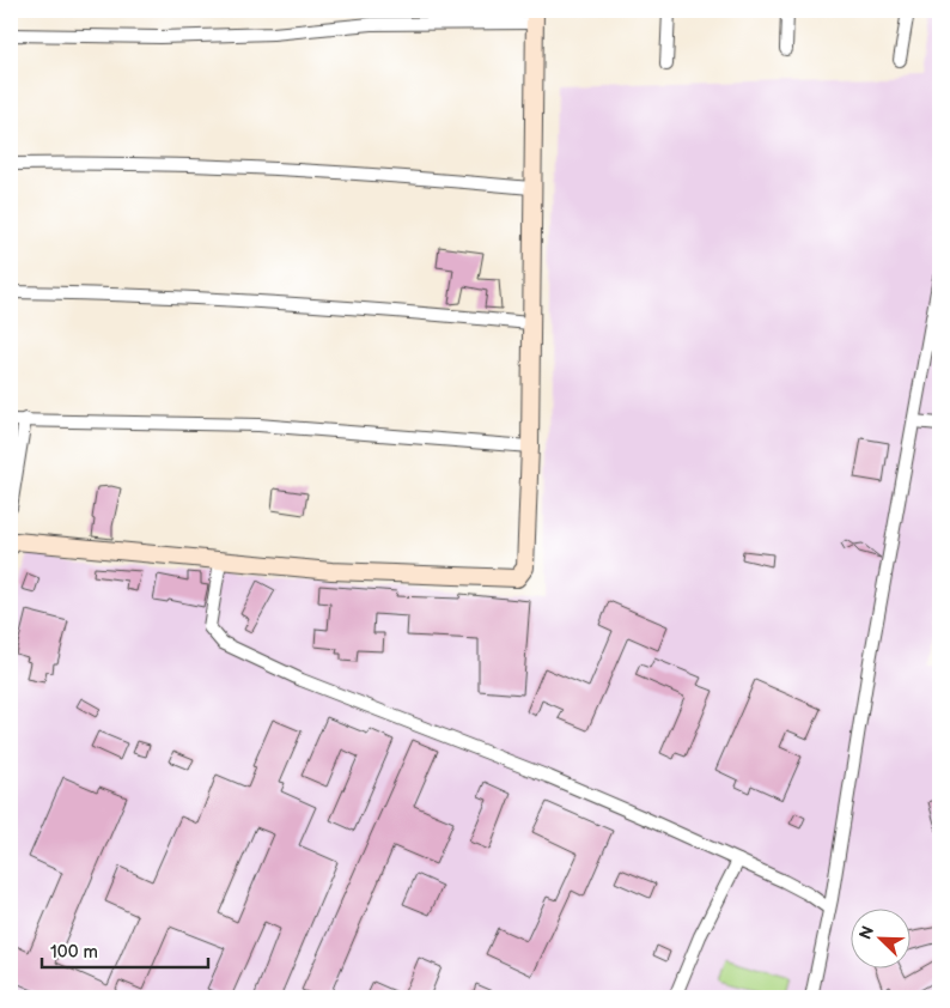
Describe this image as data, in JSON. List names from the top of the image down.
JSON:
{
  "scale_bar": "100 m",
  "north": "top left"
}
